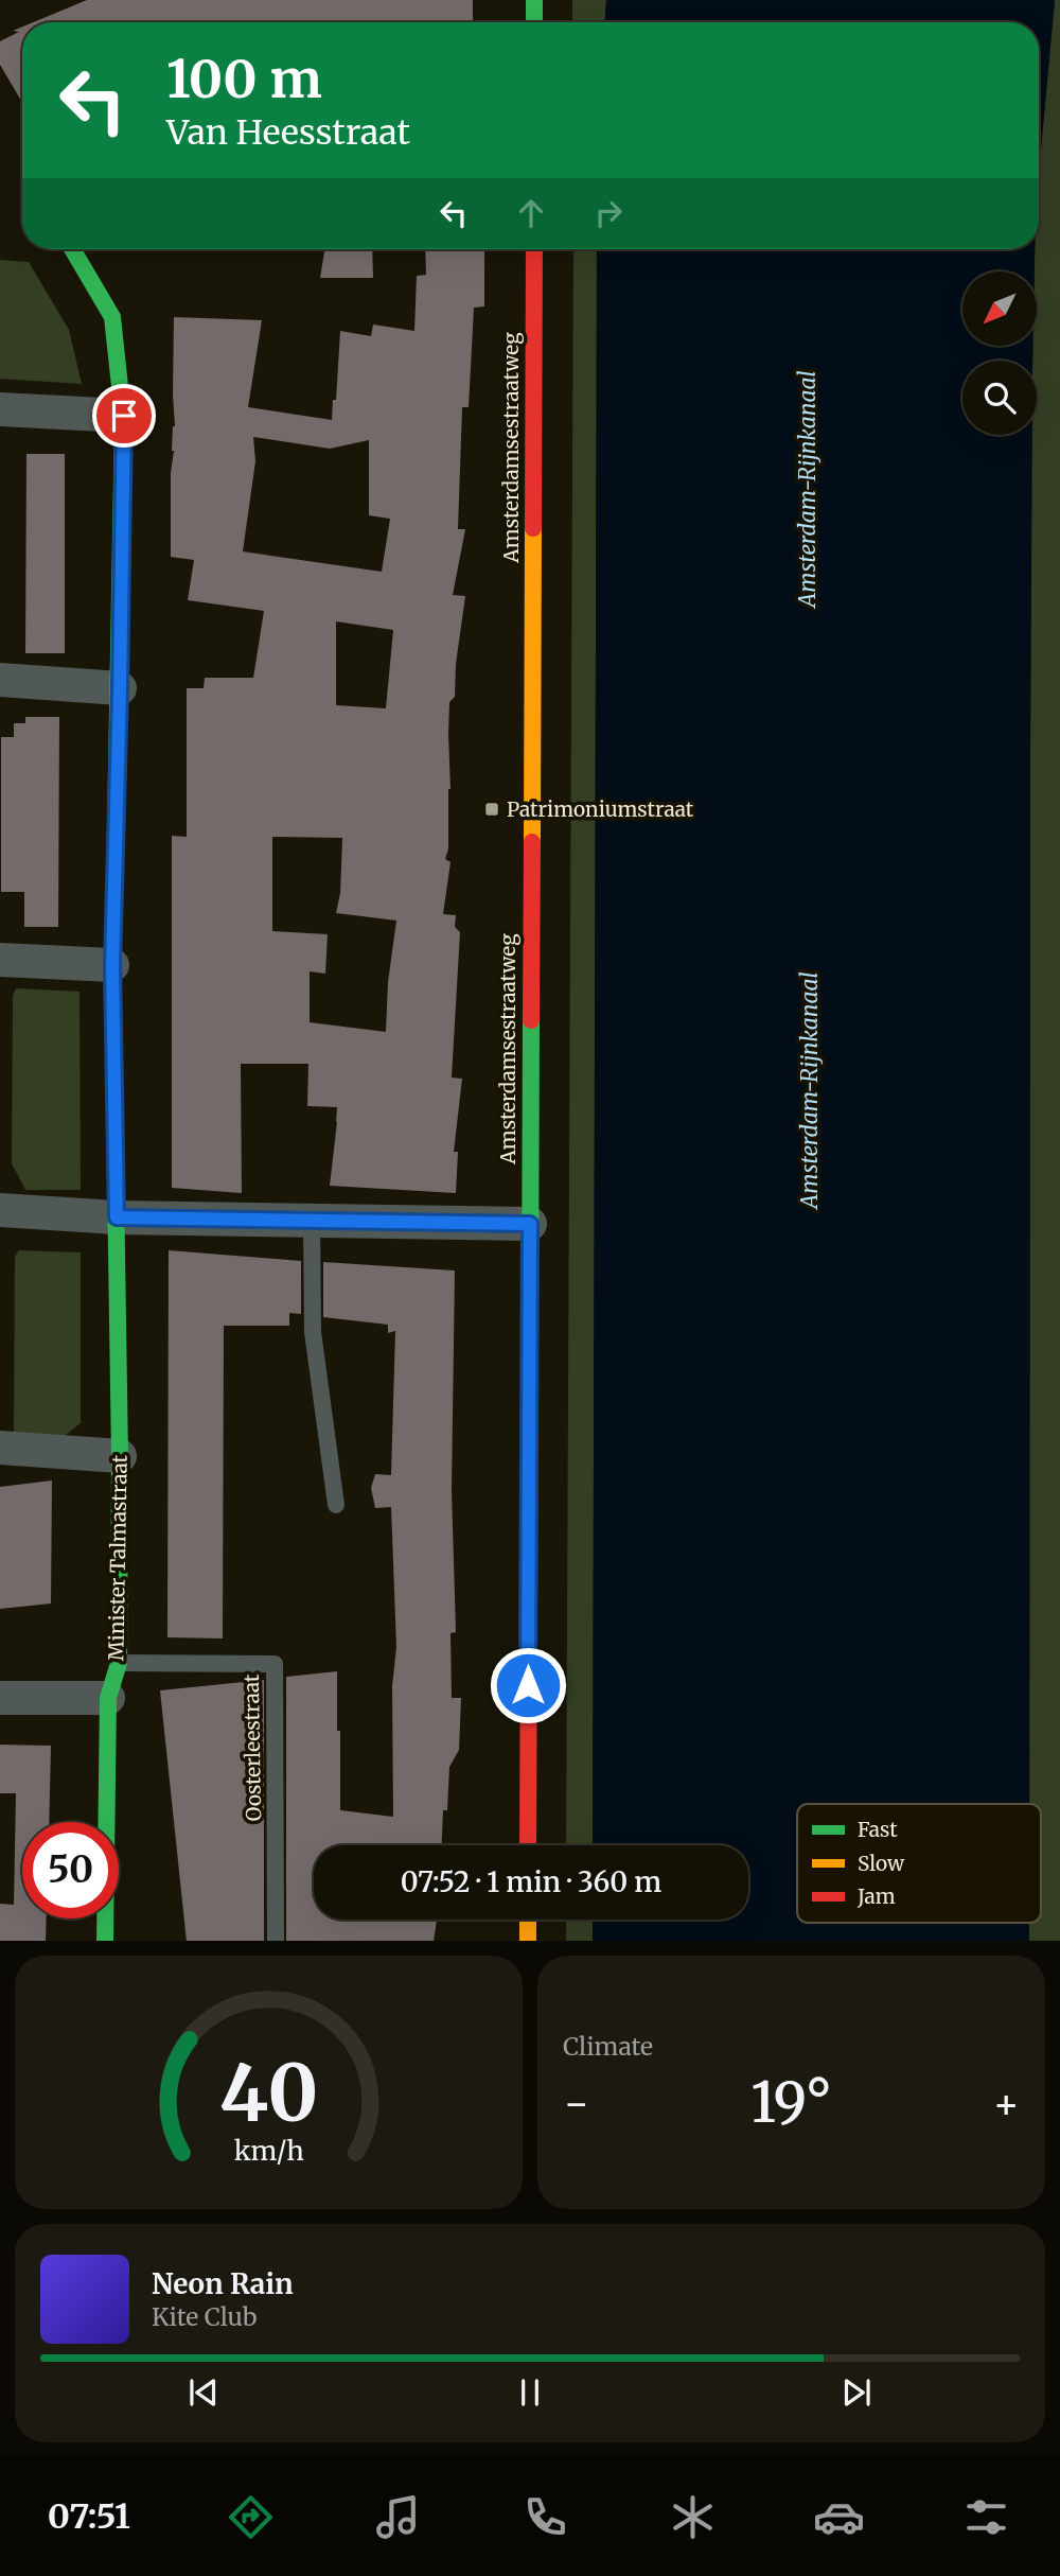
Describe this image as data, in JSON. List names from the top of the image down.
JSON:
{
  "streets": {
    "street": ["Amsterdamsestraatweg", "Minister Talmastraat"],
    "lane": ["Oosterleestraat"]
  },
  "crossings": [
    ["Minister Talmastraat", "Oosterleestraat"]
  ],
  "water": ["Amsterdam-Rijnkanaal"],
  "places": {
    "transit": ["Patrimoniumstraat"]
  },
  "legend": ["Fast", "Slow", "Jam"],
  "north": "bottom left",
  "page": {
    "turn": ["100 m", "Van Heesstraat"],
    "limit": "50",
    "trip": "07:52 · 1 min · 360 m",
    "tile": "Climate",
    "heat": ["−", "19°", "+"],
    "song": ["Neon Rain", "Kite Club"],
    "tabs": "07:51",
    "gauge": ["40", "km/h"]
  }
}
